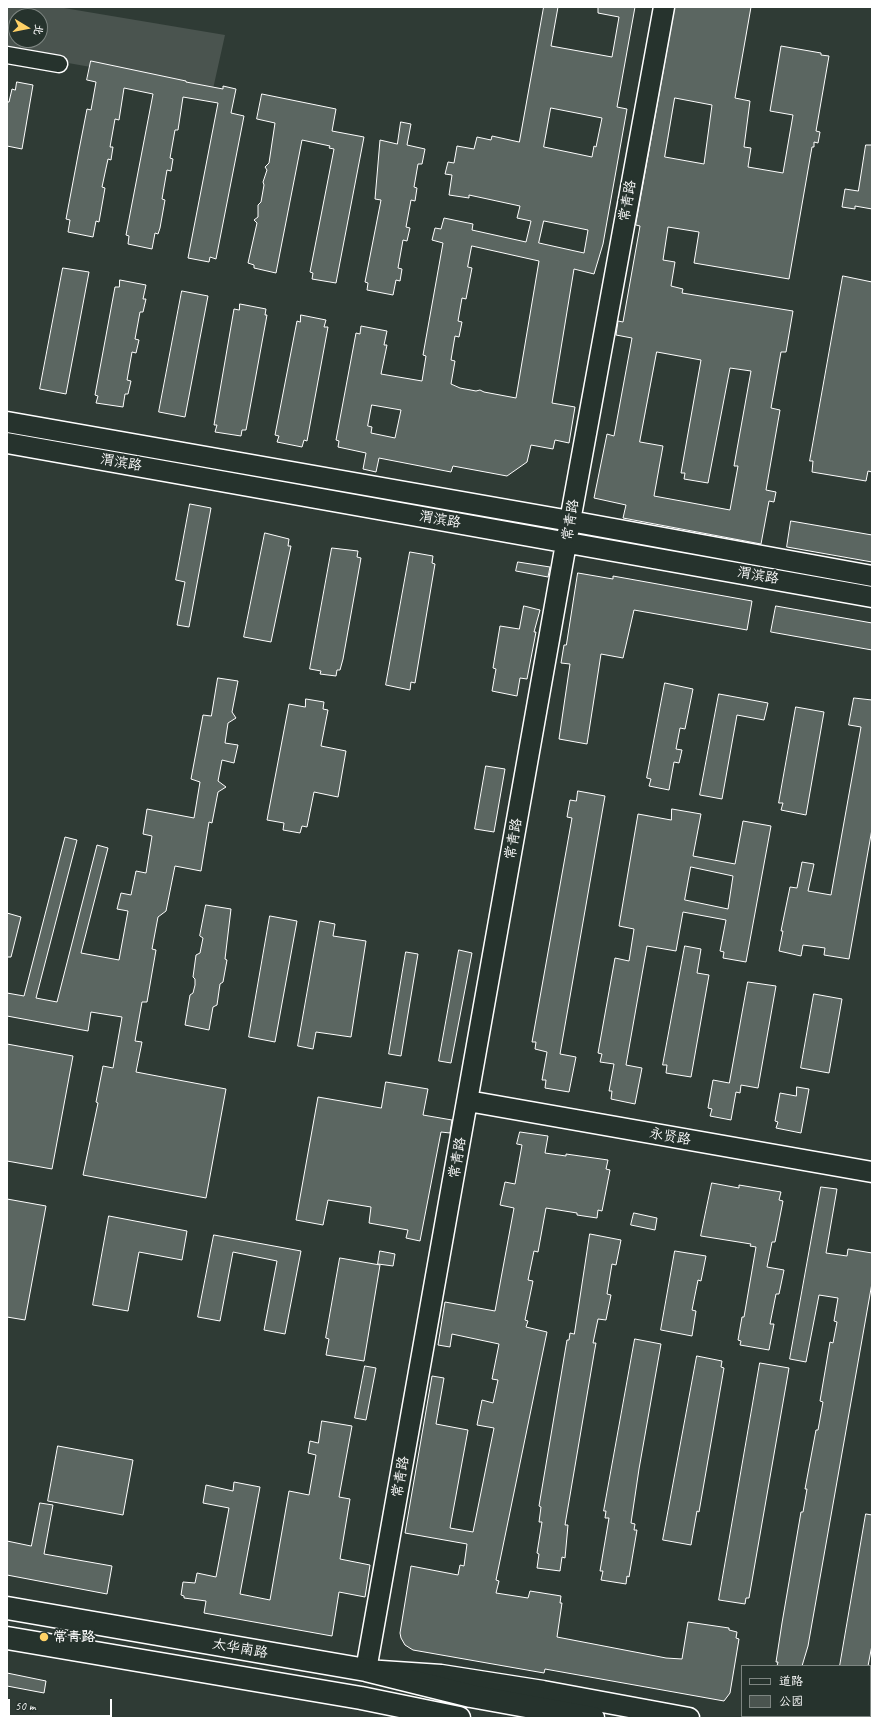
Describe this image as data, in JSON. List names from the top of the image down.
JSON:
{
  "streets": {
    "main road": ["太华南路"],
    "street": ["常青路", "渭滨路", "永贤路"]
  },
  "crossings": [
    ["常青路", "渭滨路"],
    ["常青路", "永贤路"],
    ["常青路", "太华南路"]
  ],
  "places": ["常青路"],
  "legend": ["道路", "公园"],
  "scale_bar": "50 m",
  "north": "right"
}
